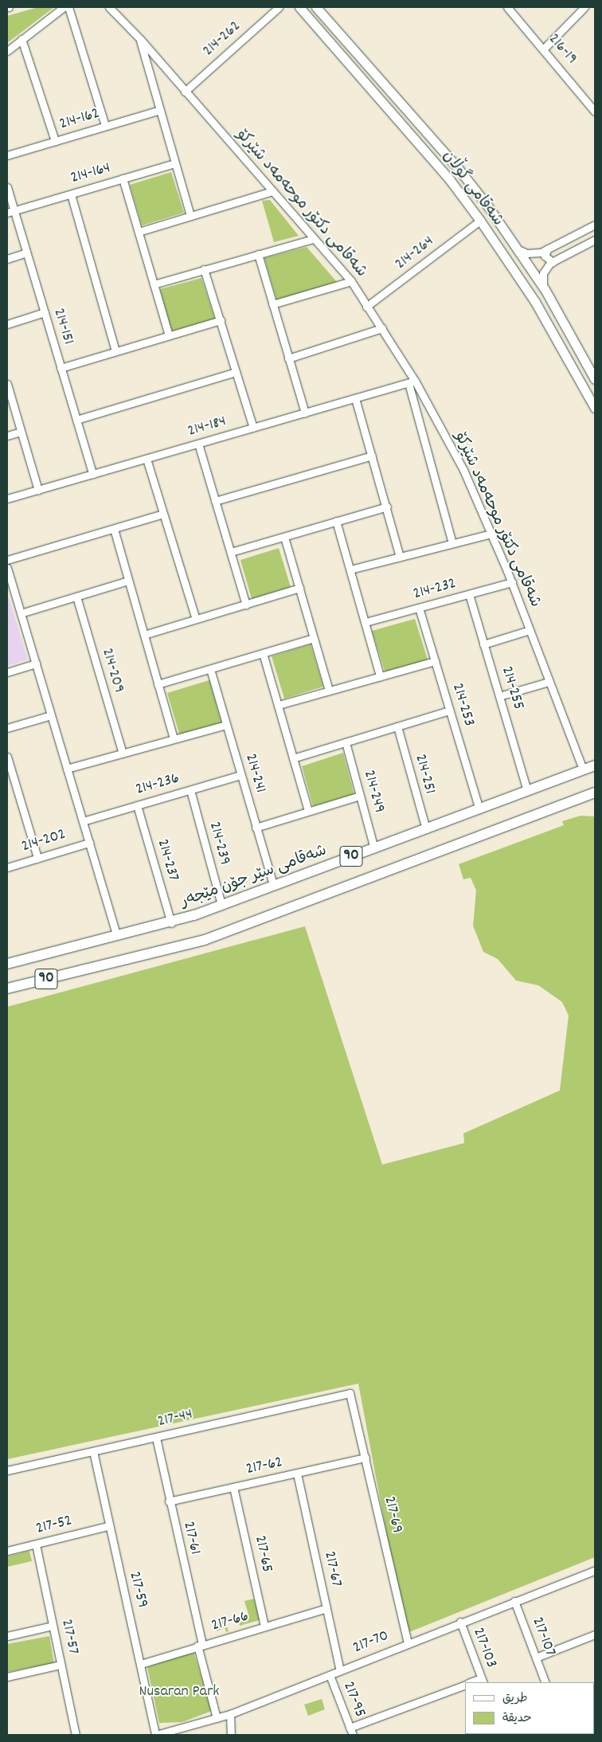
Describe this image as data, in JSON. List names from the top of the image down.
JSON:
{
  "streets": {
    "highway": ["90", "شەقامی سێر جۆن مێجەر"],
    "main road": ["شەقامی گوڵان"],
    "street": [
      "214-262",
      "216-19",
      "214-162",
      "214-164",
      "شەقامی دکتۆر موحەمەد شێرکۆ",
      "214-264",
      "214-151",
      "214-184",
      "214-232",
      "214-209",
      "214-255",
      "214-253",
      "214-241",
      "214-251",
      "214-236",
      "214-249",
      "214-202",
      "214-239",
      "214-237",
      "217-44",
      "217-62",
      "217-69",
      "217-52",
      "217-61",
      "217-65",
      "217-67",
      "217-59",
      "217-66",
      "217-57",
      "217-107",
      "217-70",
      "217-103",
      "217-95"
    ]
  },
  "crossings": [
    ["214-262", "شەقامی دکتۆر موحەمەد شێرکۆ"],
    ["214-164", "214-151"],
    ["شەقامی گوڵان", "214-264"],
    ["شەقامی دکتۆر موحەمەد شێرکۆ", "214-264"],
    ["شەقامی دکتۆر موحەمەد شێرکۆ", "214-184"],
    ["شەقامی دکتۆر موحەمەد شێرکۆ", "214-232"],
    ["شەقامی دکتۆر موحەمەد شێرکۆ", "شەقامی سێر جۆن مێجەر"],
    ["214-151", "214-184"],
    ["214-232", "214-255"],
    ["214-232", "214-253"],
    ["214-255", "شەقامی سێر جۆن مێجەر"],
    ["214-253", "شەقامی سێر جۆن مێجەر"],
    ["214-241", "214-236"],
    ["214-241", "شەقامی سێر جۆن مێجەر"],
    ["214-251", "شەقامی سێر جۆن مێجەر"],
    ["214-236", "214-239"],
    ["214-236", "214-237"],
    ["214-249", "شەقامی سێر جۆن مێجەر"],
    ["214-239", "شەقامی سێر جۆن مێجەر"],
    ["214-237", "شەقامی سێر جۆن مێجەر"],
    ["217-44", "217-69"],
    ["217-44", "217-61"],
    ["217-44", "217-59"],
    ["217-62", "217-69"],
    ["217-62", "217-61"],
    ["217-62", "217-65"],
    ["217-62", "217-67"],
    ["217-69", "217-70"],
    ["217-52", "217-59"],
    ["217-52", "217-57"],
    ["217-61", "217-66"],
    ["217-61", "217-70"],
    ["217-65", "217-66"],
    ["217-67", "217-66"],
    ["217-67", "217-70"],
    ["217-59", "217-66"],
    ["217-59", "217-70"],
    ["217-107", "217-70"],
    ["217-70", "217-103"],
    ["217-70", "217-95"]
  ],
  "parks": ["Nusaran Park"],
  "legend": ["طريق", "حديقة"]
}
